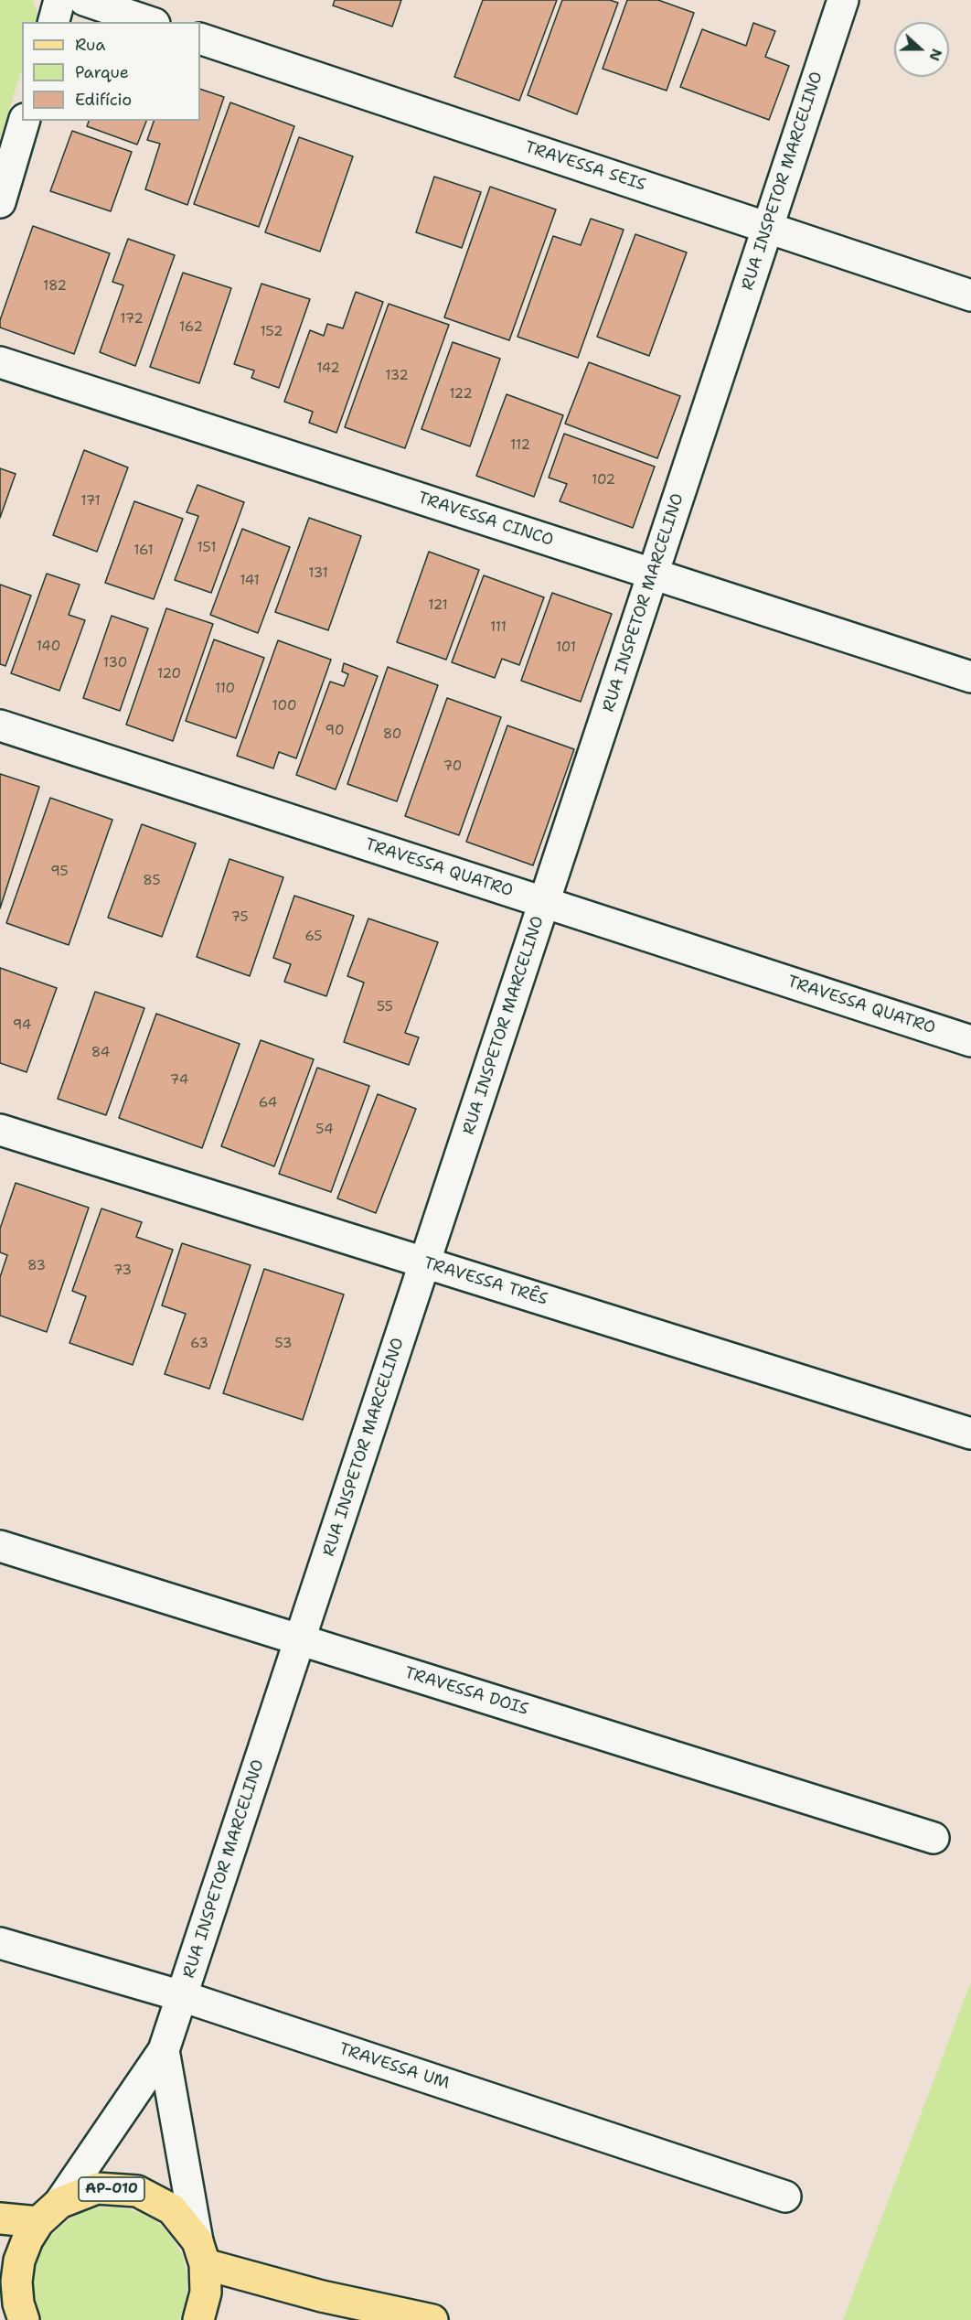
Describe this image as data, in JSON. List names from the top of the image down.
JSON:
{
  "streets": {
    "main road": ["AP-010"],
    "street": [
      "TRAVESSA SEIS",
      "RUA INSPETOR MARCELINO",
      "TRAVESSA CINCO",
      "TRAVESSA QUATRO",
      "TRAVESSA TRÊS",
      "TRAVESSA DOIS",
      "TRAVESSA UM"
    ]
  },
  "crossings": [
    ["TRAVESSA SEIS", "RUA INSPETOR MARCELINO"],
    ["RUA INSPETOR MARCELINO", "TRAVESSA CINCO"],
    ["RUA INSPETOR MARCELINO", "TRAVESSA QUATRO"],
    ["RUA INSPETOR MARCELINO", "TRAVESSA TRÊS"],
    ["RUA INSPETOR MARCELINO", "TRAVESSA DOIS"],
    ["RUA INSPETOR MARCELINO", "TRAVESSA UM"],
    ["RUA INSPETOR MARCELINO", "AP-010"]
  ],
  "house_numbers": [
    "182",
    "172",
    "162",
    "152",
    "142",
    "132",
    "122",
    "112",
    "102",
    "171",
    "151",
    "161",
    "131",
    "141",
    "121",
    "111",
    "140",
    "101",
    "130",
    "120",
    "110",
    "100",
    "90",
    "80",
    "70",
    "95",
    "85",
    "75",
    "65",
    "55",
    "94",
    "84",
    "74",
    "64",
    "54",
    "83",
    "73",
    "63",
    "53"
  ],
  "legend": ["Rua", "Parque", "Edifício"],
  "north": "right"
}
